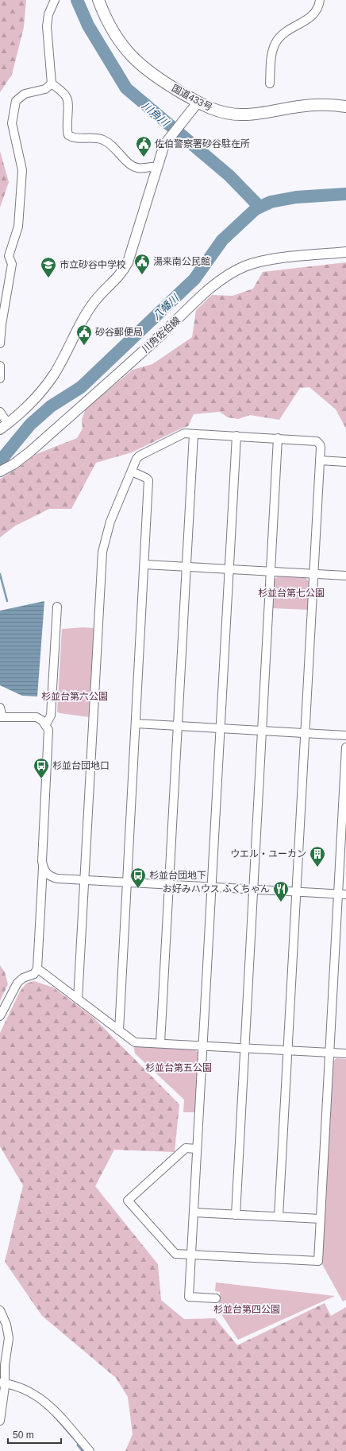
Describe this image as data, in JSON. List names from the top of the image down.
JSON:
{
  "streets": {
    "highway": ["国道433号"],
    "main road": ["川角佐伯線"]
  },
  "water": ["川角川", "八幡川"],
  "parks": [
    "杉並台第七公園",
    "杉並台第六公園",
    "杉並台第五公園",
    "杉並台第四公園"
  ],
  "places": {
    "public building": ["佐伯警察署砂谷駐在所", "湯来南公民館", "砂谷郵便局"],
    "school or university": ["市立砂谷中学校"],
    "bus stop": ["杉並台団地口", "杉並台団地下"],
    "building": ["ウエル・ユーカン"],
    "restaurant": ["お好みハウス ふくちゃん"]
  },
  "scale_bar": "50 m"
}
